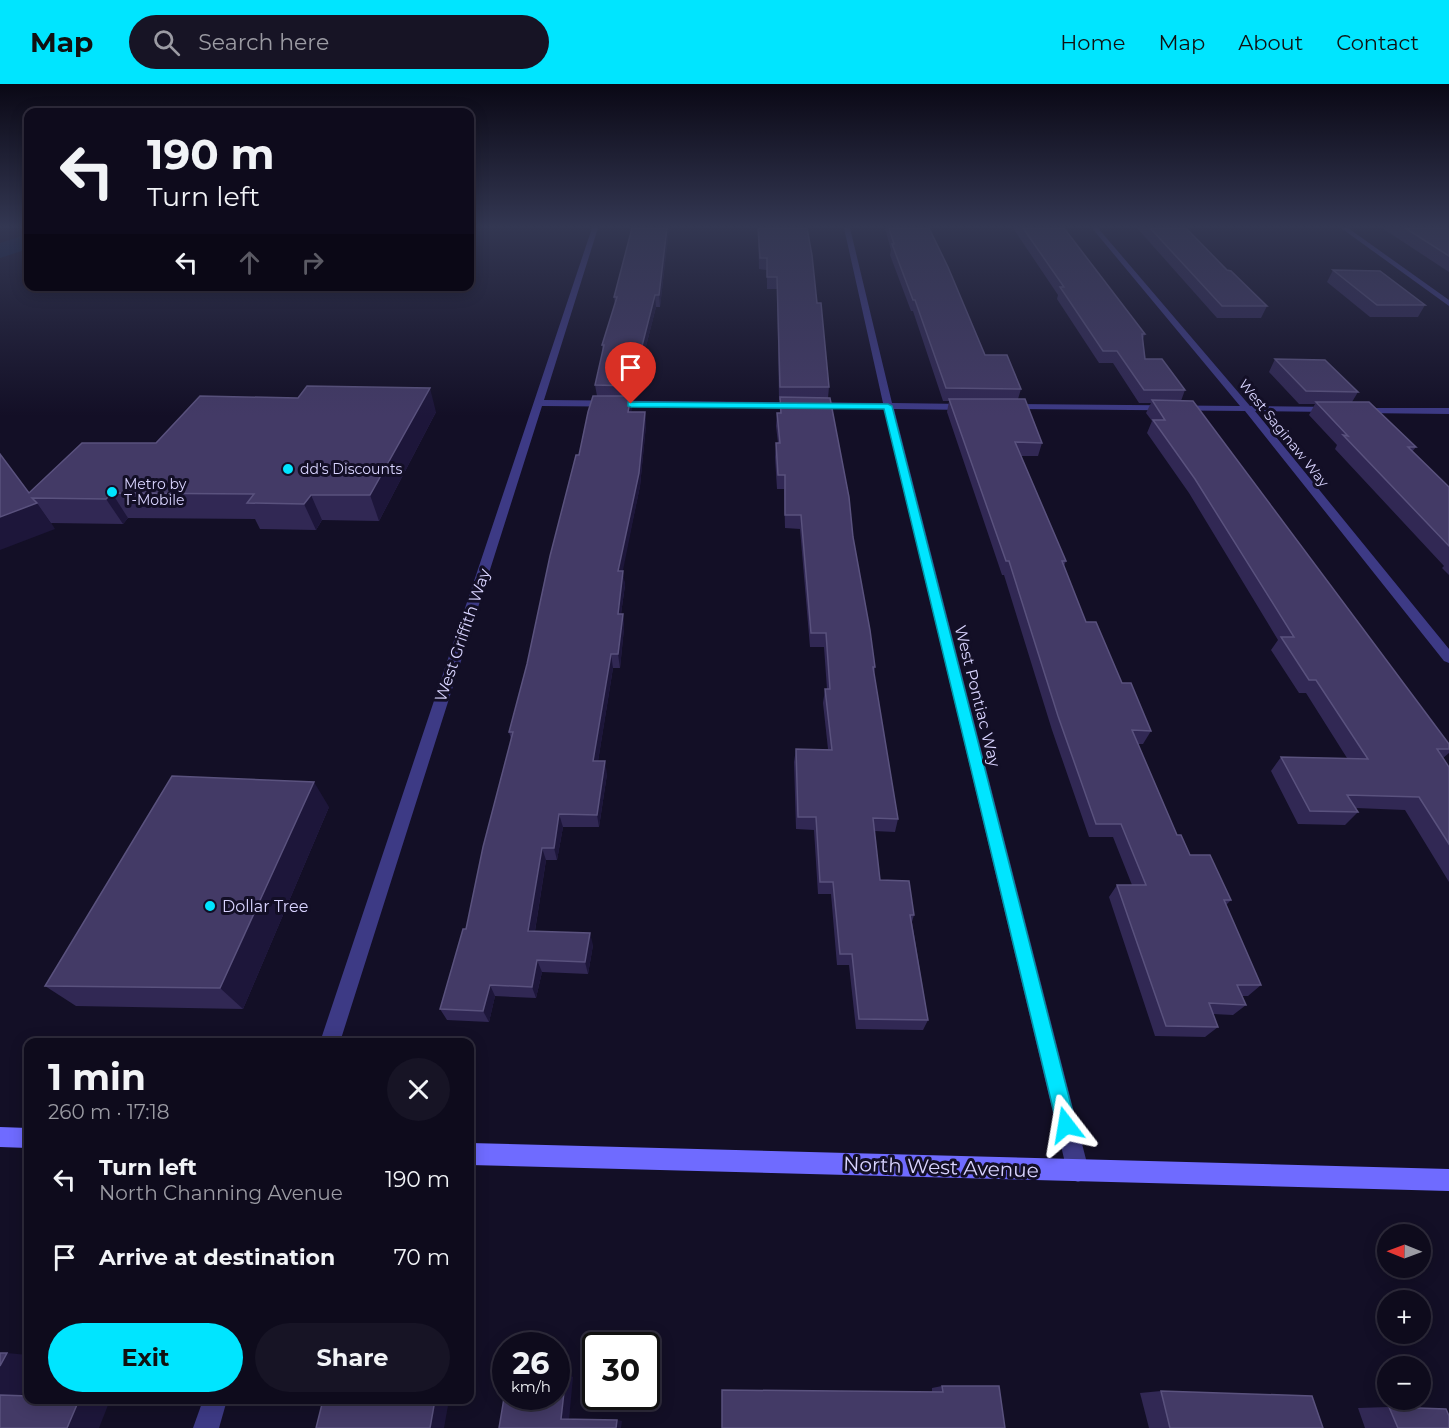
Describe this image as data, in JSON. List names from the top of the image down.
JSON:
{
  "streets": {
    "main road": ["North West Avenue"],
    "street": ["West Saginaw Way", "West Griffith Way", "West Pontiac Way"]
  },
  "crossings": [
    ["West Pontiac Way", "North West Avenue"]
  ],
  "places": ["dd's Discounts", "Metro by T-Mobile", "Dollar Tree"],
  "north": "left",
  "page": {
    "header": "Map",
    "search": "Search here",
    "nav": [
      "Home",
      "Map",
      "About",
      "Contact"
    ],
    "turn": ["190 m", "Turn left"],
    "heading": ["1 min", "260 m · 17:18"],
    "list": [
      {
        "name": "Turn left",
        "note": "North Channing Avenue",
        "value": "190 m"
      },
      {
        "name": "Arrive at destination",
        "value": "70 m"
      }
    ],
    "map_buttons": ["+", "−"],
    "buttons": ["Exit", "Share"],
    "speed": "26 km/h",
    "limit": "30"
  }
}
